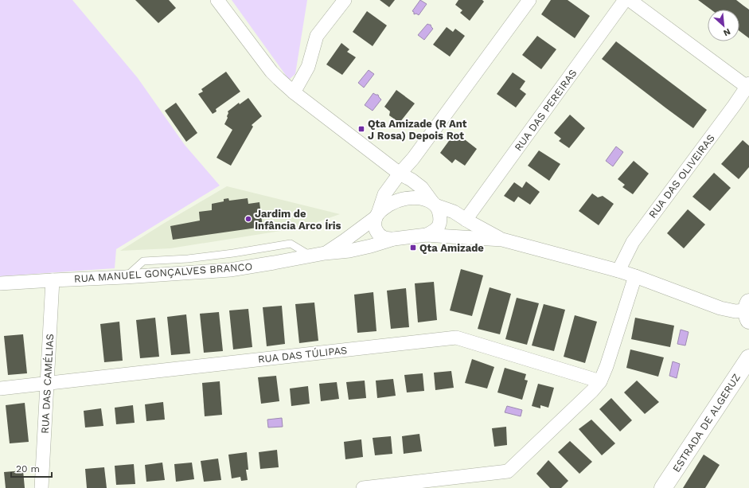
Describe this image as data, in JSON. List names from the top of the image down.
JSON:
{
  "streets": {
    "main road": ["ESTRADA DE ALGERUZ"],
    "street": [
      "RUA DAS PEREIRAS",
      "RUA DAS OLIVEIRAS",
      "RUA MANUEL GONÇALVES BRANCO",
      "RUA DAS TÚLIPAS",
      "RUA DAS CAMÉLIAS"
    ]
  },
  "crossings": [
    ["RUA DAS PEREIRAS", "RUA MANUEL GONÇALVES BRANCO"],
    ["RUA DAS OLIVEIRAS", "RUA MANUEL GONÇALVES BRANCO"],
    ["RUA MANUEL GONÇALVES BRANCO", "RUA DAS CAMÉLIAS"],
    ["RUA DAS TÚLIPAS", "RUA DAS CAMÉLIAS"]
  ],
  "places": {
    "transit": ["Qta Amizade (R Ant J Rosa) Depois Rot", "Qta Amizade"],
    "other": ["Jardim de Infância Arco Íris"]
  },
  "scale_bar": "20 m",
  "north": "bottom right"
}
